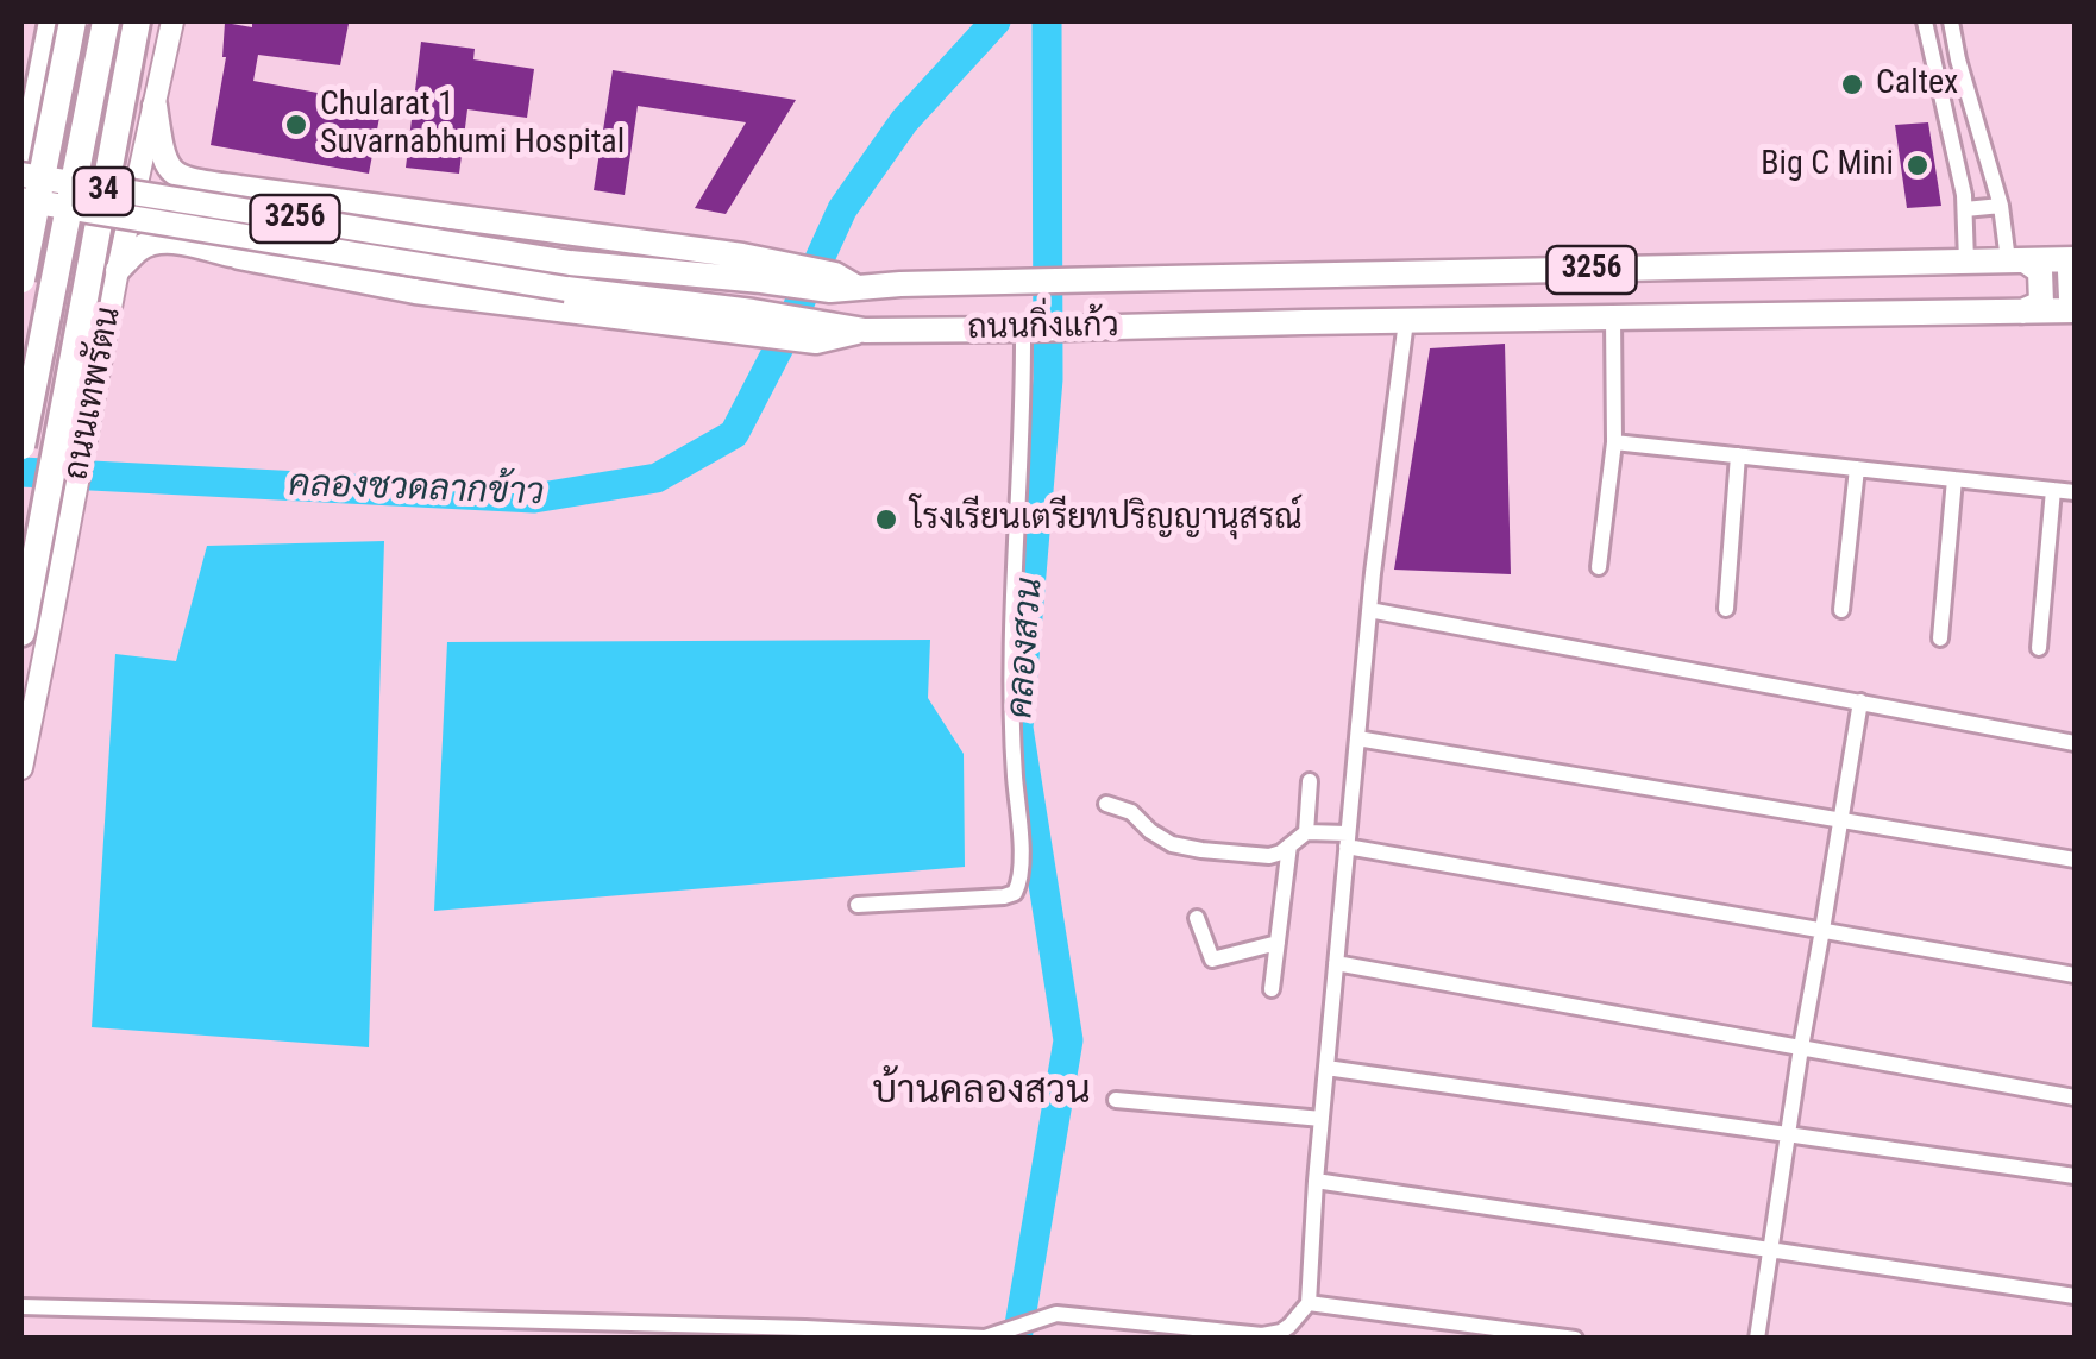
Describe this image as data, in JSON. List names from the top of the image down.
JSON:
{
  "streets": {
    "highway": ["34", "ถนนเทพรัตน"],
    "main road": ["3256", "ถนนกิ่งแก้ว"]
  },
  "crossings": [
    ["3256", "ถนนกิ่งแก้ว"]
  ],
  "districts": ["บ้านคลองสวน"],
  "water": ["คลองชวดลากข้าว", "คลองสวน"],
  "places": [
    "Caltex",
    "Chularat 1 Suvarnabhumi Hospital",
    "Big C Mini",
    "โรงเรียนเตรียทปริญญานุสรณ์"
  ]
}
